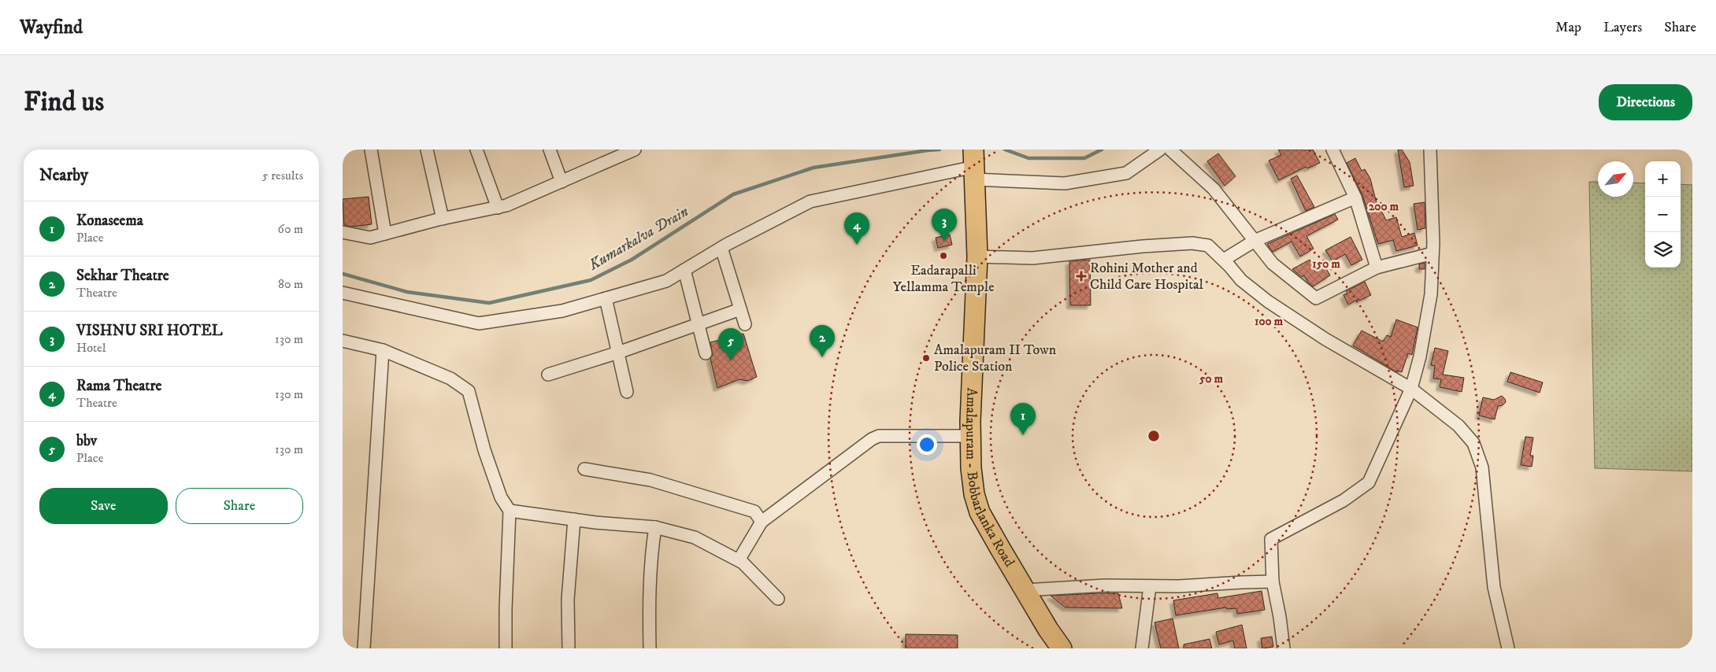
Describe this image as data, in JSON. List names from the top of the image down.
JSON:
{
  "streets": {
    "highway": ["Amalapuram - Bobbarlanka Road"]
  },
  "water": ["Kumarkalva Drain"],
  "places": {
    "other": ["Eadarapalli Yellamma Temple", "Amalapuram II Town Police Station"],
    "health": ["Rohini Mother and Child Care Hospital"]
  },
  "north": "top right",
  "page": {
    "header": "Wayfind",
    "nav": ["Map", "Layers", "Share"],
    "buttons": [
      "Directions",
      ["Save", "Share"]
    ],
    "title": "Find us",
    "heading": ["Nearby", "5 results"],
    "map_buttons": ["+", "−"],
    "list": [
      {
        "mark": "1",
        "name": "Konaseema",
        "note": "Place",
        "value": "60 m"
      },
      {
        "mark": "2",
        "name": "Sekhar Theatre",
        "note": "Theatre",
        "value": "80 m"
      },
      {
        "mark": "3",
        "name": "VISHNU SRI HOTEL",
        "note": "Hotel",
        "value": "130 m"
      },
      {
        "mark": "4",
        "name": "Rama Theatre",
        "note": "Theatre",
        "value": "130 m"
      },
      {
        "mark": "5",
        "name": "bbv",
        "note": "Place",
        "value": "130 m"
      }
    ],
    "pins": [
      "3",
      "4",
      "2",
      "5",
      "1"
    ]
  },
  "rings": [
    "200 m",
    "150 m",
    "100 m",
    "50 m"
  ]
}
